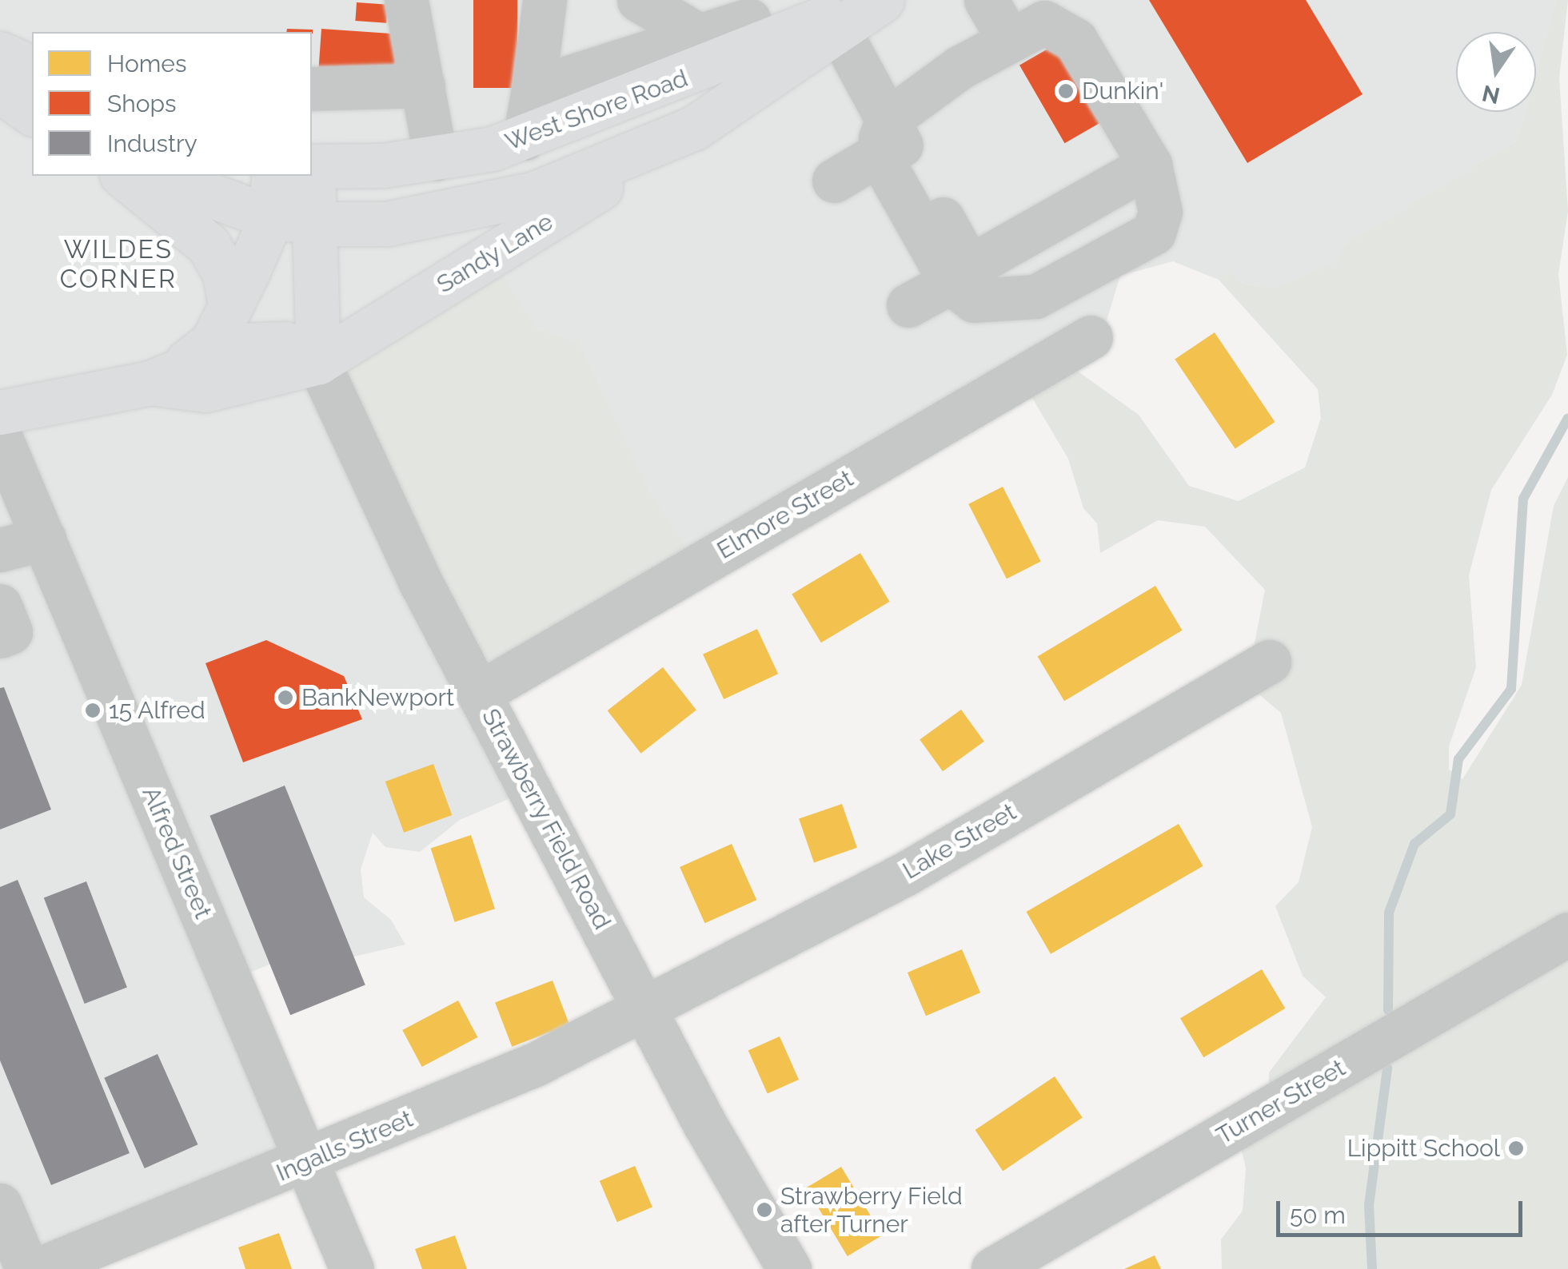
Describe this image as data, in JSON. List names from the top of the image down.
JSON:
{
  "streets": {
    "main road": ["West Shore Road", "Sandy Lane"],
    "street": [
      "Elmore Street",
      "Strawberry Field Road",
      "Lake Street",
      "Alfred Street",
      "Turner Street",
      "Ingalls Street"
    ]
  },
  "crossings": [
    ["West Shore Road", "Sandy Lane"],
    ["Sandy Lane", "Strawberry Field Road"],
    ["Elmore Street", "Strawberry Field Road"],
    ["Strawberry Field Road", "Lake Street"],
    ["Strawberry Field Road", "Ingalls Street"],
    ["Lake Street", "Ingalls Street"],
    ["Alfred Street", "Ingalls Street"]
  ],
  "districts": ["WILDES CORNER"],
  "places": [
    "Dunkin'",
    "BankNewport",
    "15 Alfred",
    "Lippitt School",
    "Strawberry Field after Turner"
  ],
  "legend": ["Homes", "Shops", "Industry"],
  "scale_bar": "50 m",
  "north": "bottom"
}
